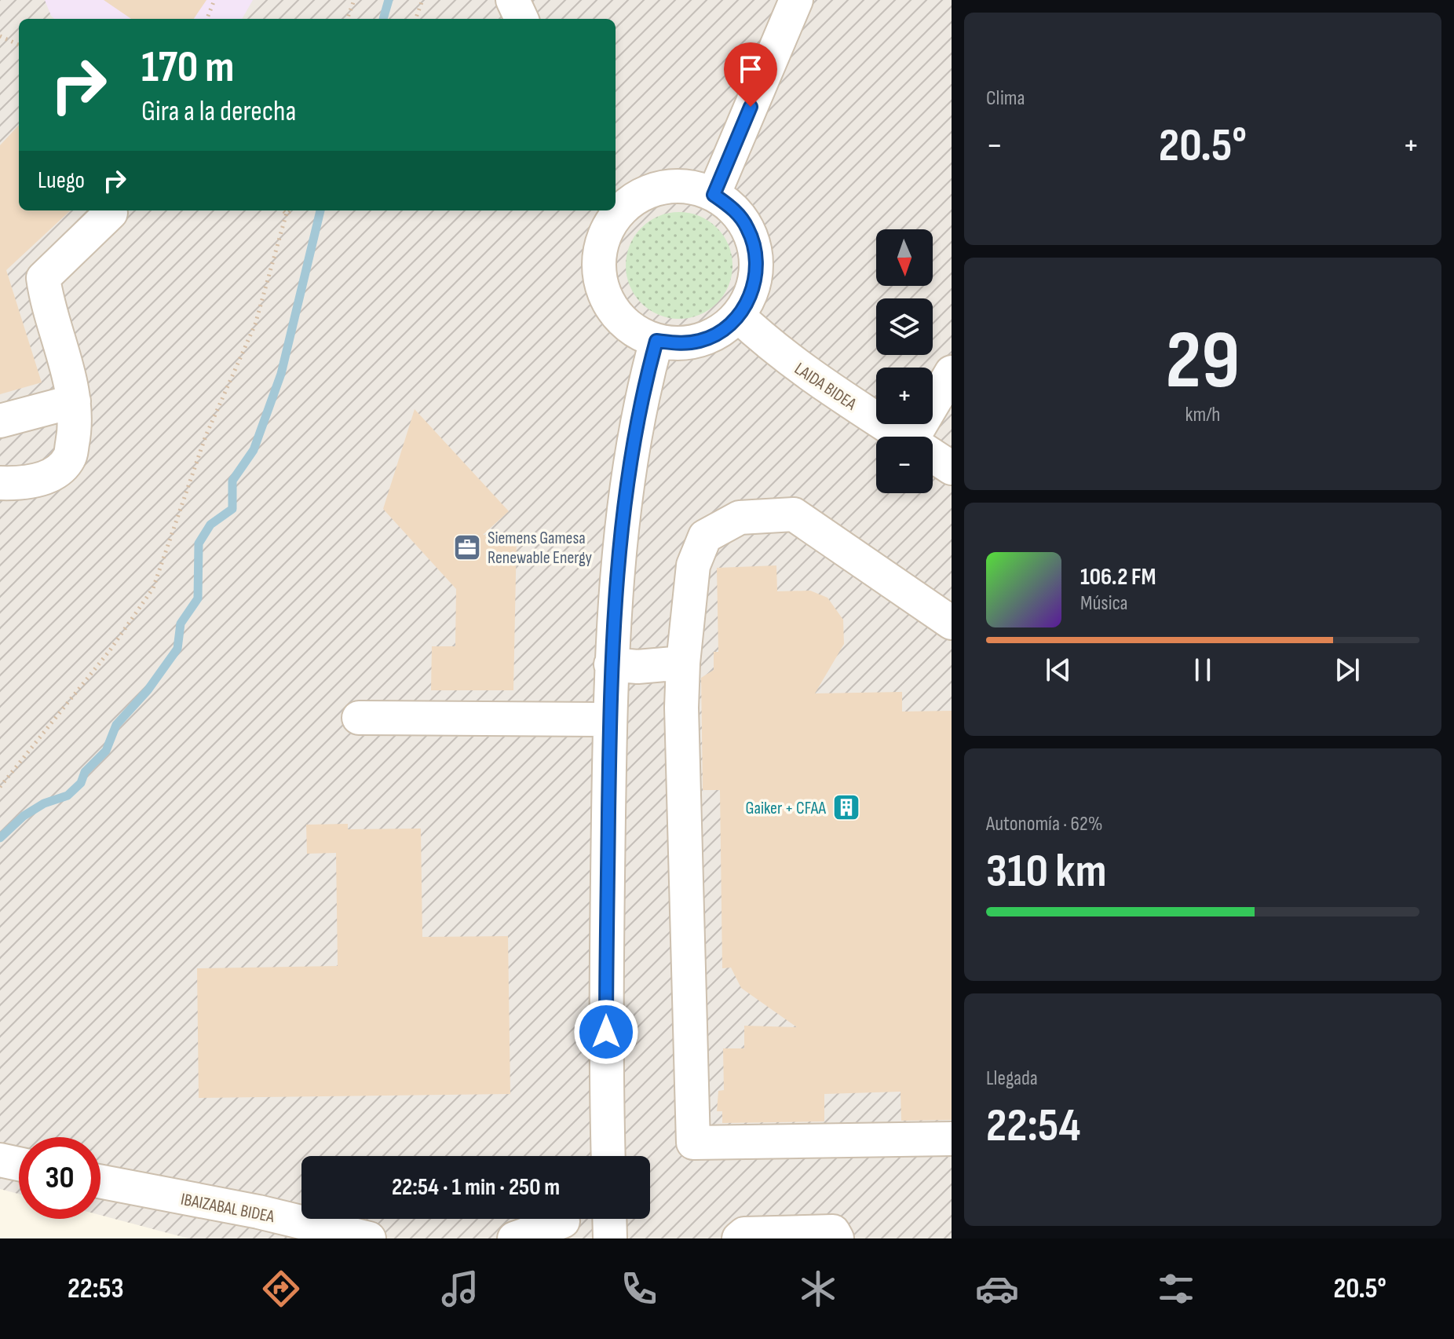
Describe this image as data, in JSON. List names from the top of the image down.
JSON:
{
  "streets": {
    "street": ["LAIDA BIDEA", "IBAIZABAL BIDEA"]
  },
  "places": {
    "office": ["Siemens Gamesa Renewable Energy"],
    "building": ["Gaiker + CFAA"]
  },
  "north": "bottom",
  "page": {
    "tile": [
      "Clima",
      ["29", "km/h"],
      ["Autonomía · 62%", "310 km"],
      ["Llegada", "22:54"]
    ],
    "turn": ["170 m", "Gira a la derecha"],
    "heat": ["−", "20.5°", "+"],
    "then": "Luego",
    "map_buttons": ["+", "−"],
    "song": ["106.2 FM", "Música"],
    "limit": "30",
    "trip": "22:54 · 1 min · 250 m",
    "tabs": ["22:53", "20.5°"]
  }
}
